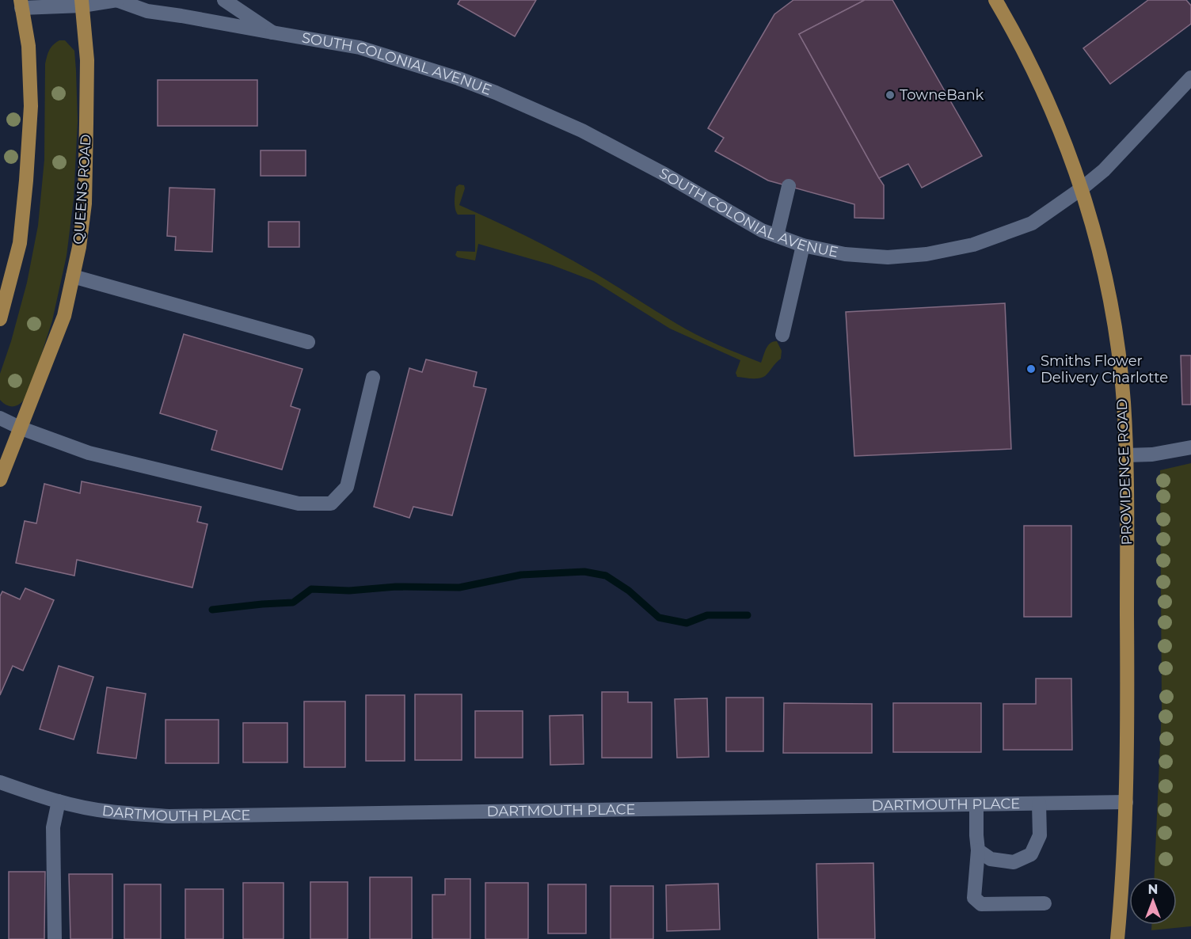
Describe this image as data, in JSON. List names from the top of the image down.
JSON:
{
  "streets": {
    "main road": ["QUEENS ROAD", "PROVIDENCE ROAD"],
    "street": ["SOUTH COLONIAL AVENUE", "DARTMOUTH PLACE"]
  },
  "crossings": [
    ["SOUTH COLONIAL AVENUE", "PROVIDENCE ROAD"],
    ["PROVIDENCE ROAD", "DARTMOUTH PLACE"]
  ],
  "places": ["TowneBank", "Smiths Flower Delivery Charlotte"],
  "north": "top"
}
